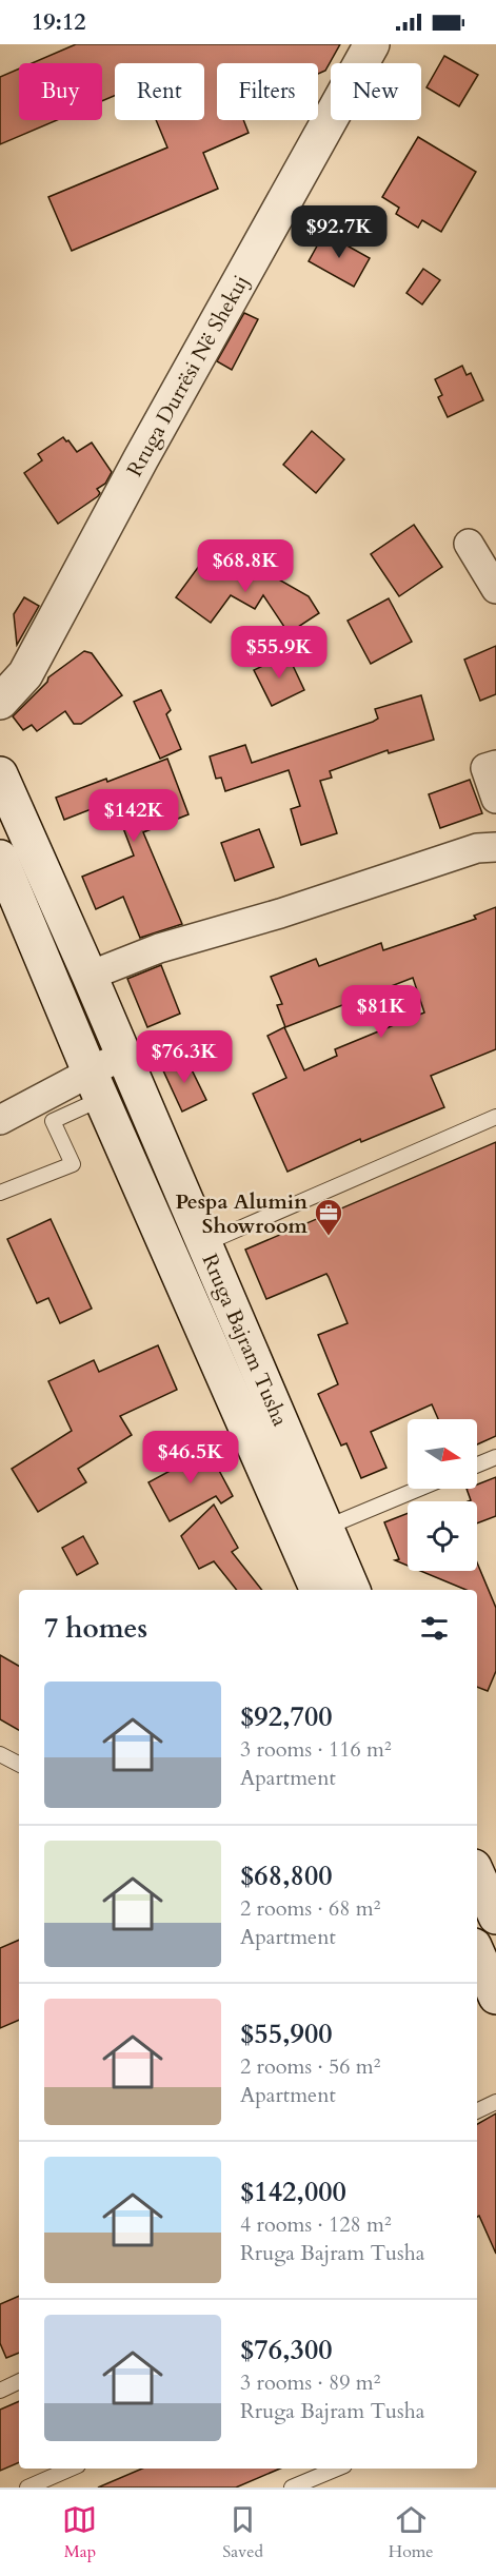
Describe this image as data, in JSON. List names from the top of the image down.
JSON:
{
  "streets": {
    "main road": ["Rruga Durrësi Në Shekuj", "Rruga Bajram Tusha"]
  },
  "places": {
    "office": ["Pespa Alumin Showroom"]
  },
  "north": "right",
  "page": {
    "status": "19:12",
    "chip": [
      "Buy",
      "Rent",
      "Filters",
      "New"
    ],
    "price": [
      "$92.7K",
      "$68.8K",
      "$55.9K",
      "$142K",
      "$81K",
      "$76.3K",
      "$46.5K"
    ],
    "heading": "7 homes",
    "list": [
      {
        "name": "$92,700",
        "note": "3 rooms · 116 m² · Apartment"
      },
      {
        "name": "$68,800",
        "note": "2 rooms · 68 m² · Apartment"
      },
      {
        "name": "$55,900",
        "note": "2 rooms · 56 m² · Apartment"
      },
      {
        "name": "$142,000",
        "note": "4 rooms · 128 m² · Rruga Bajram Tusha"
      },
      {
        "name": "$76,300",
        "note": "3 rooms · 89 m² · Rruga Bajram Tusha"
      }
    ],
    "tabs": ["Map", "Saved", "Home"]
  }
}
